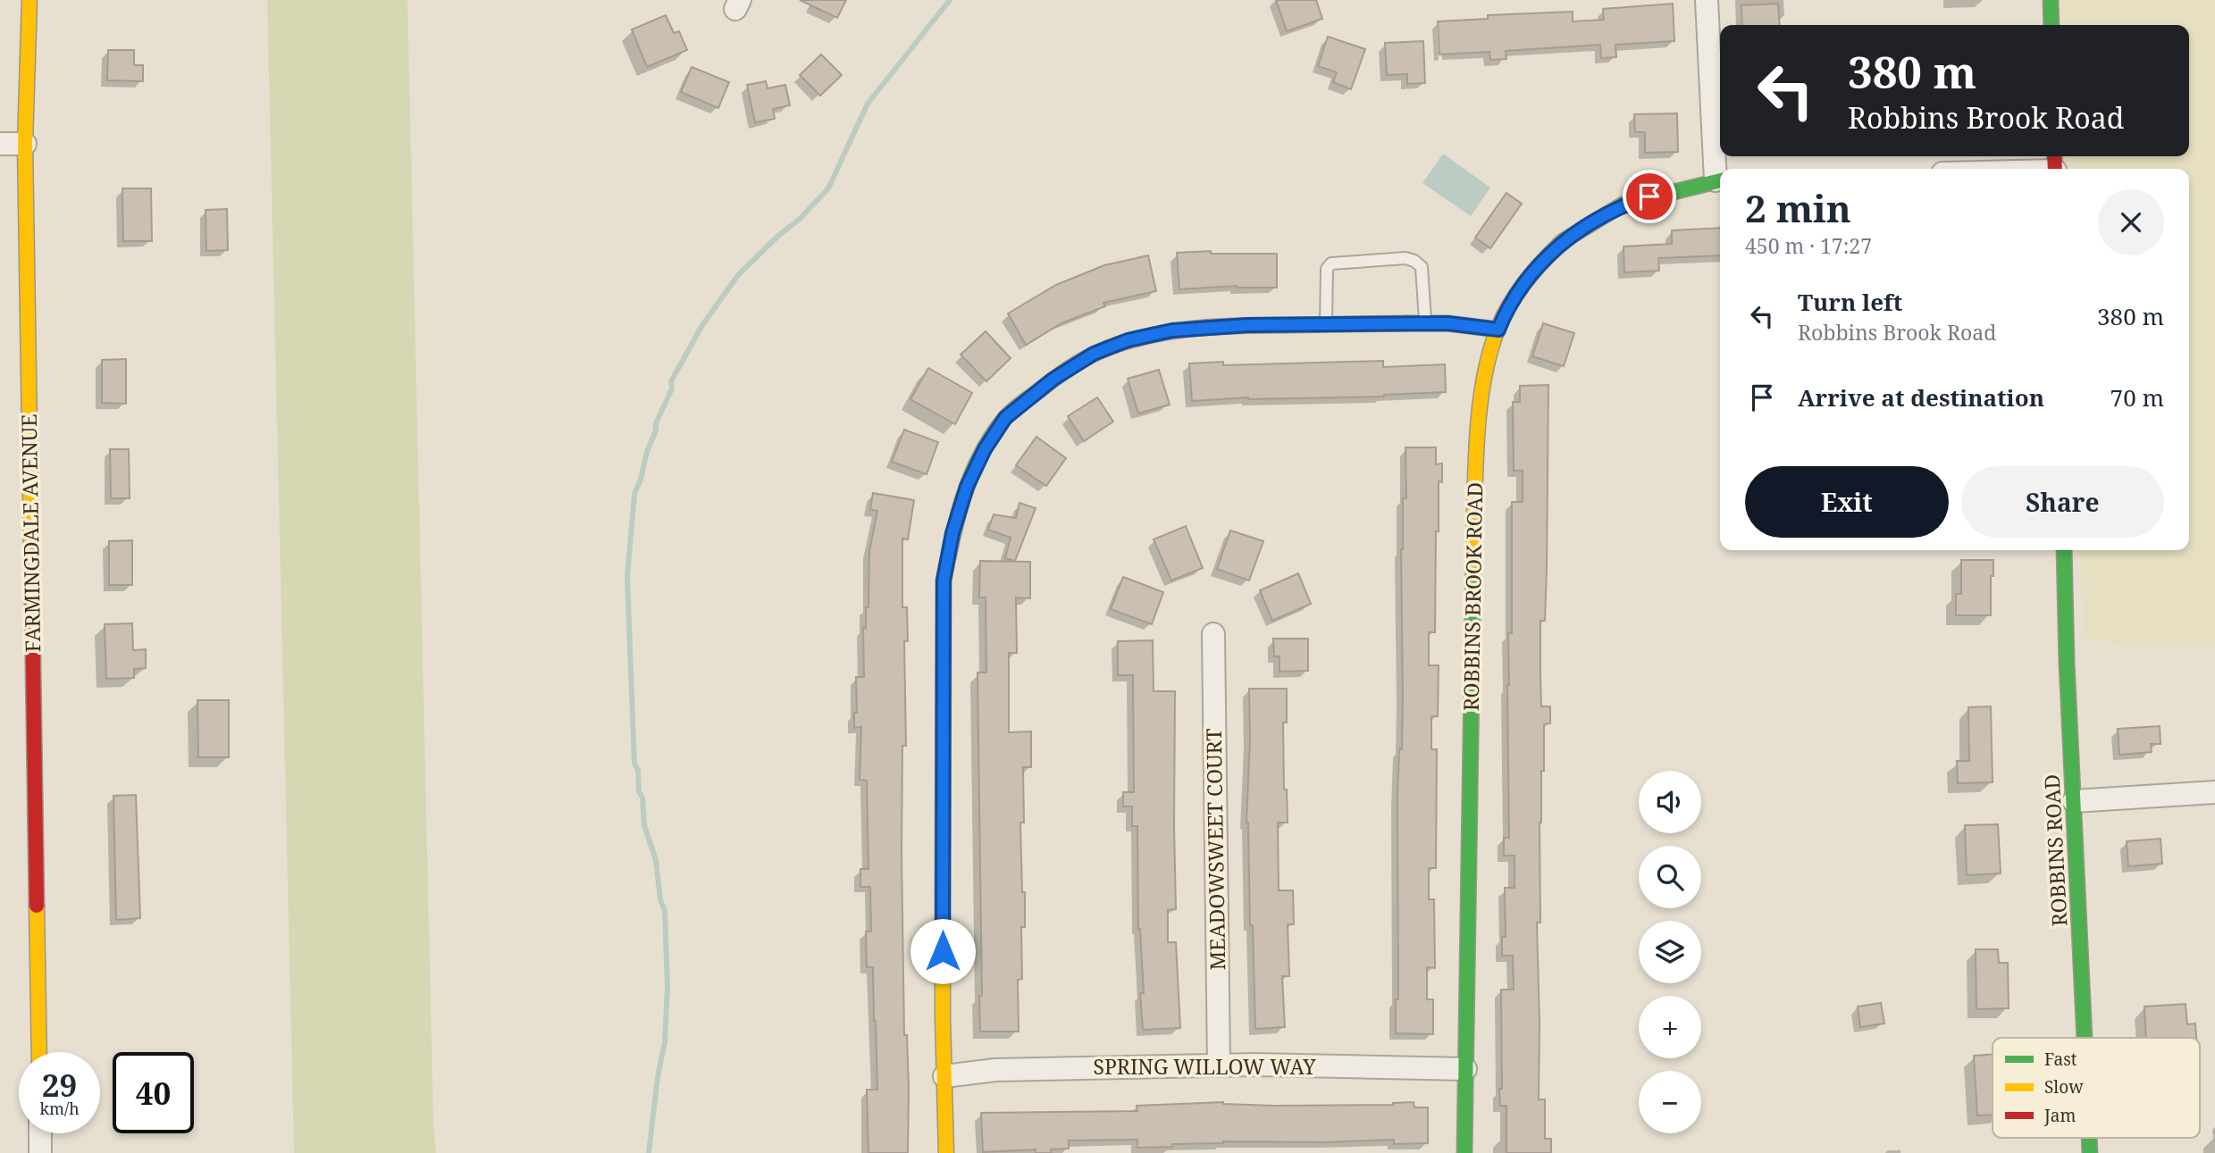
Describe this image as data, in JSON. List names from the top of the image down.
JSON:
{
  "streets": {
    "street": [
      "FARMINGDALE AVENUE",
      "ROBBINS BROOK ROAD",
      "MEADOWSWEET COURT",
      "ROBBINS ROAD",
      "SPRING WILLOW WAY"
    ]
  },
  "crossings": [
    ["ROBBINS BROOK ROAD", "SPRING WILLOW WAY"],
    ["MEADOWSWEET COURT", "SPRING WILLOW WAY"]
  ],
  "legend": ["Fast", "Slow", "Jam"],
  "page": {
    "turn": ["380 m", "Robbins Brook Road"],
    "heading": ["2 min", "450 m · 17:27"],
    "list": [
      {
        "name": "Turn left",
        "note": "Robbins Brook Road",
        "value": "380 m"
      },
      {
        "name": "Arrive at destination",
        "value": "70 m"
      }
    ],
    "buttons": ["Exit", "Share"],
    "map_buttons": ["+", "−"],
    "speed": "29 km/h",
    "limit": "40"
  }
}
